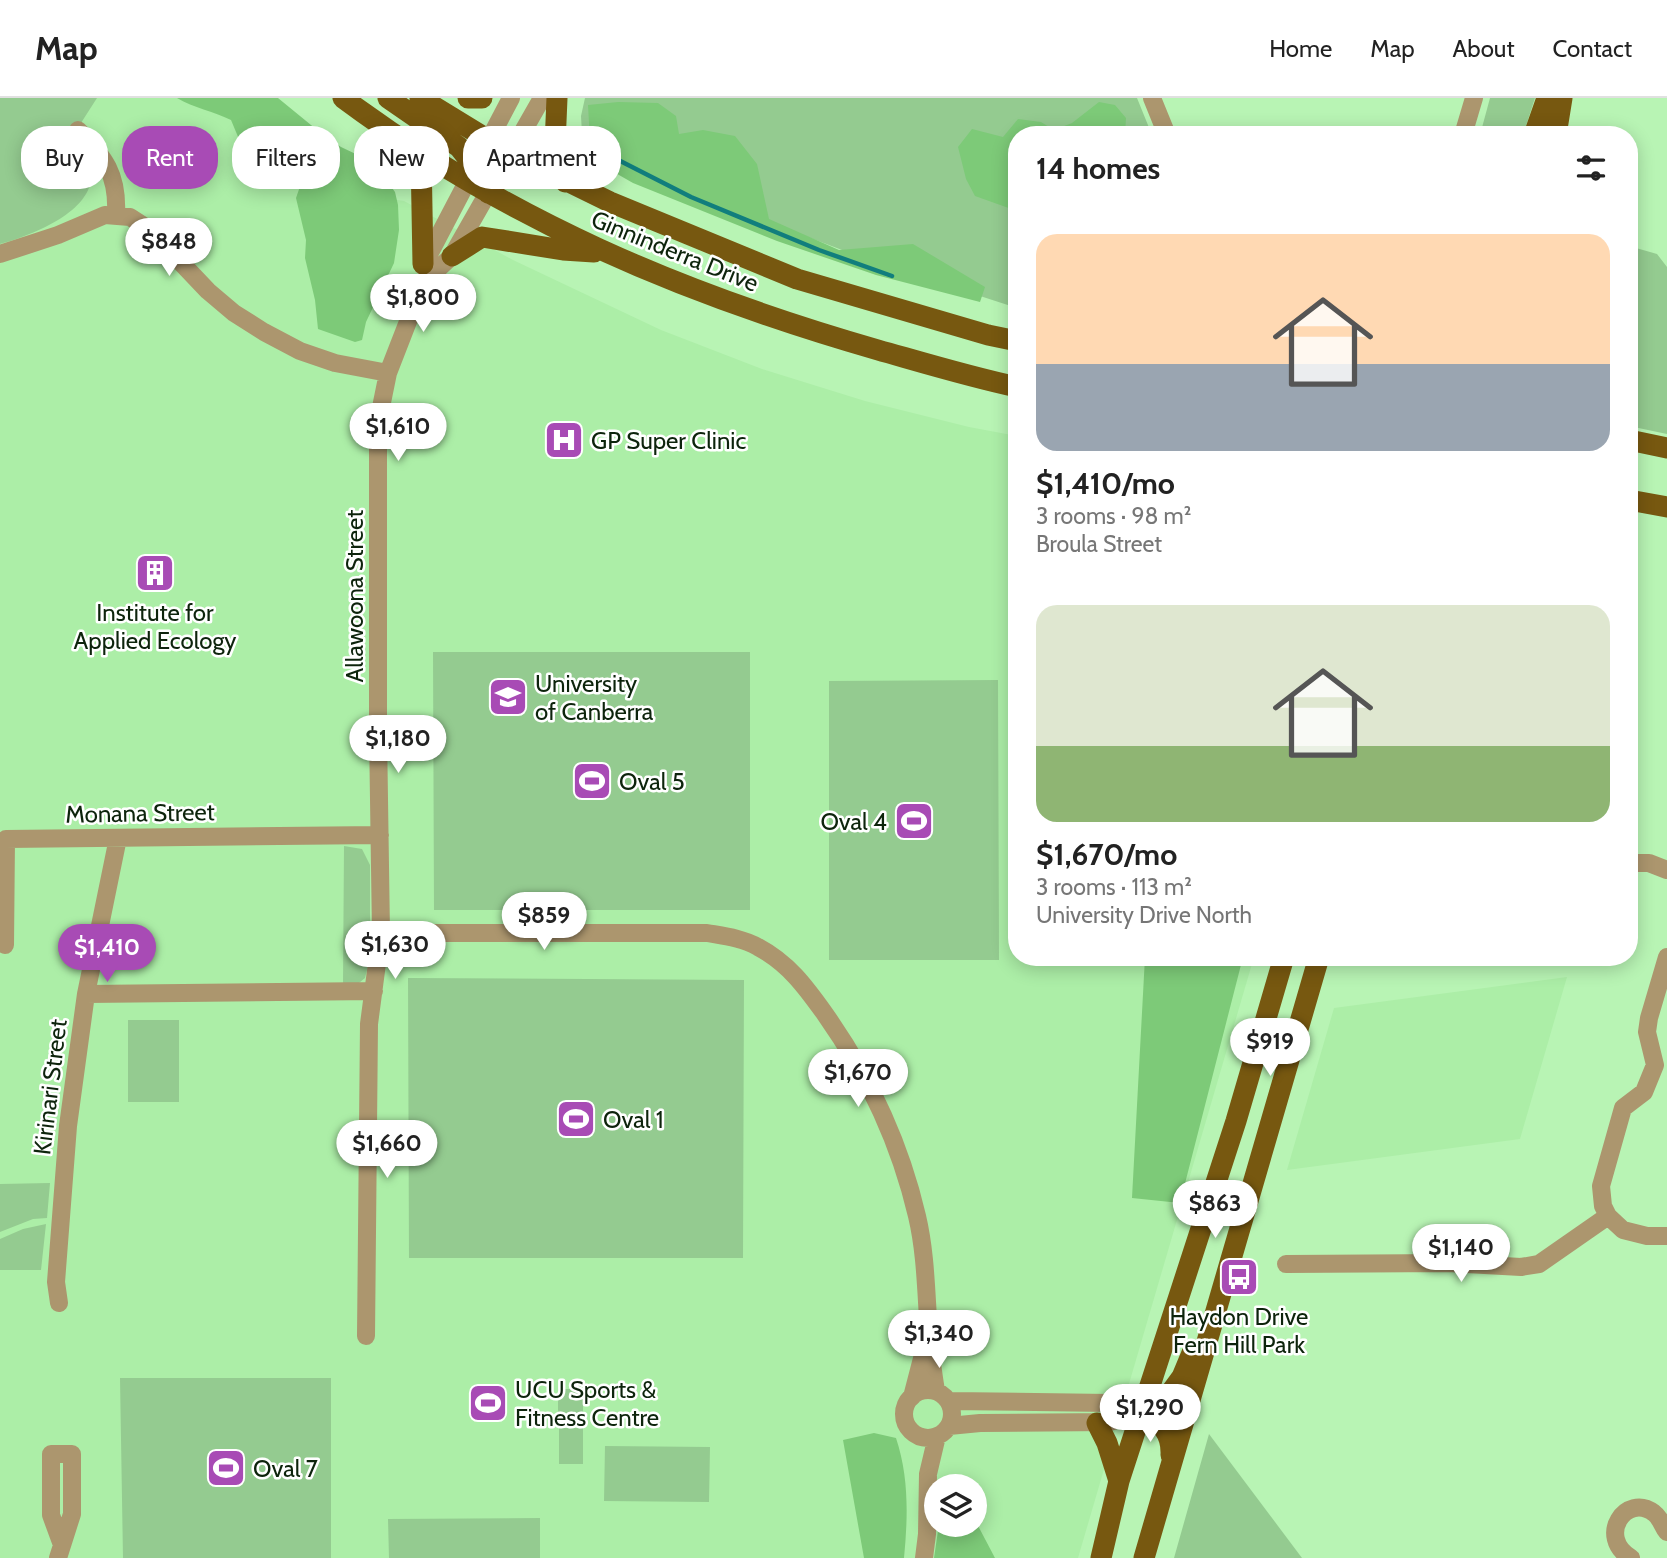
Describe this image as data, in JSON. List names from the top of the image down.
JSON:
{
  "streets": {
    "main road": ["Ginninderra Drive"],
    "street": ["Allawoona Street", "Monana Street", "Kirinari Street"]
  },
  "crossings": [
    ["Ginninderra Drive", "Allawoona Street"],
    ["Allawoona Street", "Monana Street"],
    ["Monana Street", "Kirinari Street"]
  ],
  "places": {
    "hospital": ["GP Super Clinic"],
    "building": ["Institute for Applied Ecology"],
    "school or university": ["University of Canberra"],
    "sports": [
      "Oval 5",
      "Oval 4",
      "Oval 1",
      "UCU Sports & Fitness Centre",
      "Oval 7"
    ],
    "bus stop": ["Haydon Drive Fern Hill Park"]
  },
  "page": {
    "header": "Map",
    "nav": [
      "Home",
      "Map",
      "About",
      "Contact"
    ],
    "chip": [
      "Buy",
      "Rent",
      "Filters",
      "New",
      "Apartment"
    ],
    "heading": "14 homes",
    "list": [
      {
        "name": "$1,410/mo",
        "note": "3 rooms · 98 m² · Broula Street"
      },
      {
        "name": "$1,670/mo",
        "note": "3 rooms · 113 m² · University Drive North"
      }
    ],
    "price": [
      "$848",
      "$1,800",
      "$1,610",
      "$1,180",
      "$859",
      "$1,630",
      "$1,410",
      "$919",
      "$1,670",
      "$1,660",
      "$863",
      "$1,140",
      "$1,340",
      "$1,290"
    ]
  }
}
